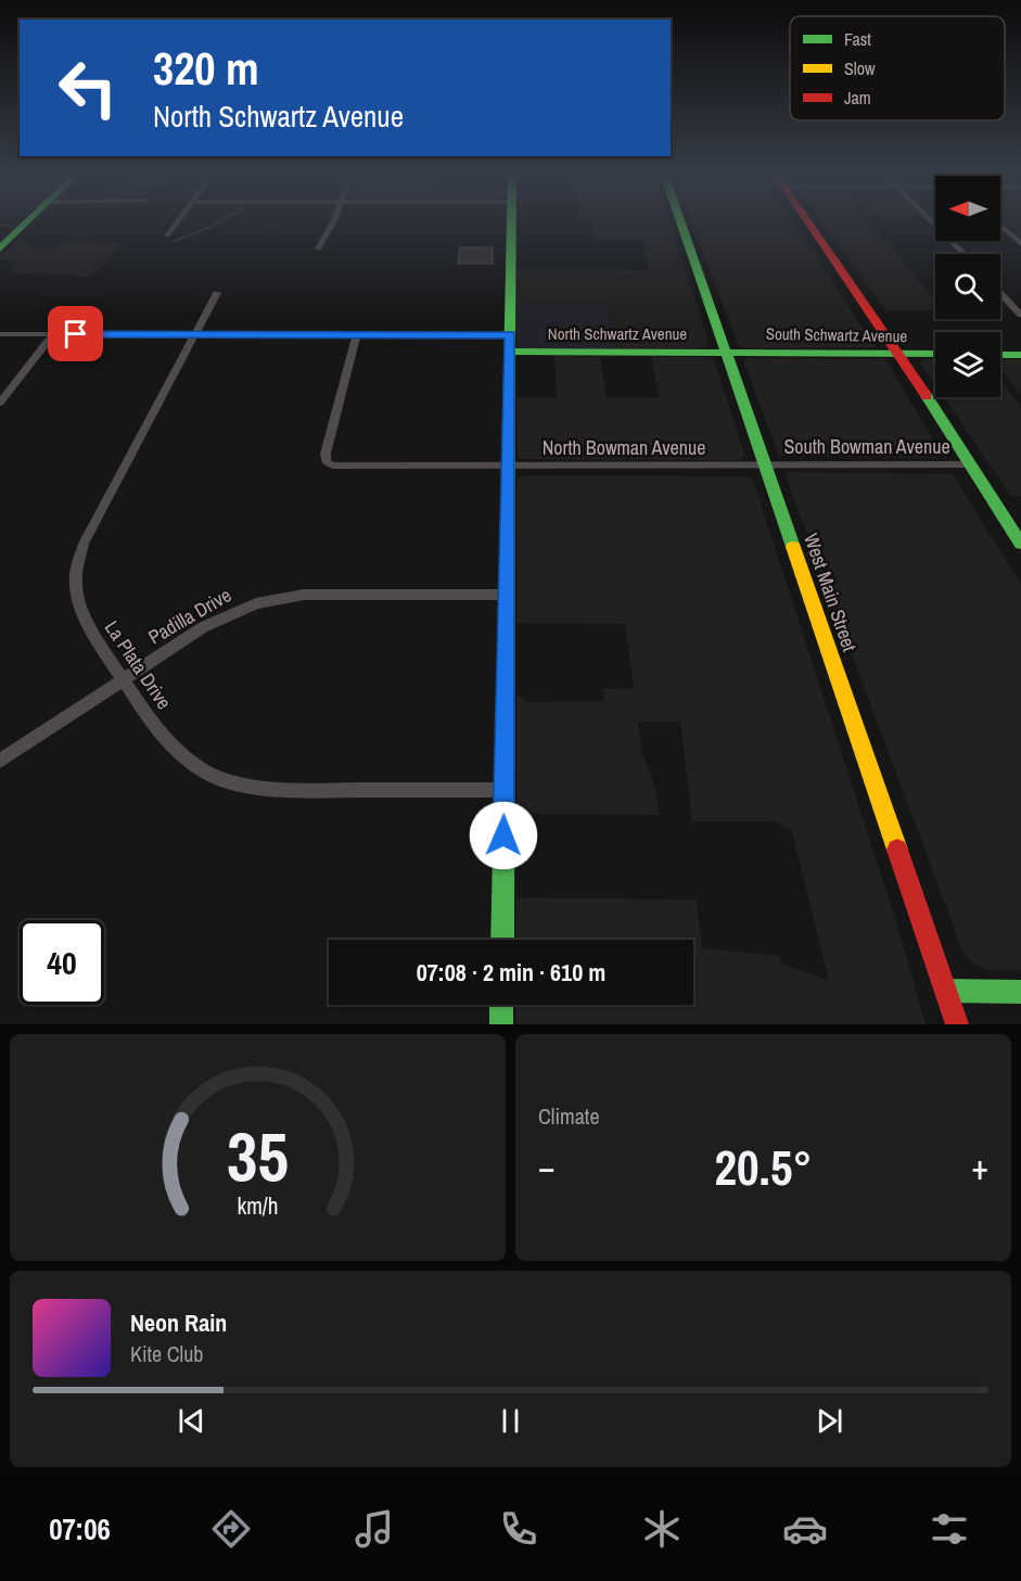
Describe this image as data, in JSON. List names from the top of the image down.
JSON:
{
  "streets": {
    "main road": ["North Schwartz Avenue", "South Schwartz Avenue", "West Main Street"],
    "street": [
      "South Bowman Avenue",
      "North Bowman Avenue",
      "Padilla Drive",
      "La Plata Drive"
    ]
  },
  "crossings": [
    ["North Schwartz Avenue", "South Schwartz Avenue"],
    ["North Schwartz Avenue", "West Main Street"],
    ["South Schwartz Avenue", "West Main Street"],
    ["South Bowman Avenue", "North Bowman Avenue"],
    ["South Bowman Avenue", "West Main Street"],
    ["North Bowman Avenue", "West Main Street"],
    ["Padilla Drive", "La Plata Drive"]
  ],
  "legend": ["Fast", "Slow", "Jam"],
  "north": "left",
  "page": {
    "turn": ["320 m", "North Schwartz Avenue"],
    "limit": "40",
    "trip": "07:08 · 2 min · 610 m",
    "tile": "Climate",
    "heat": ["−", "20.5°", "+"],
    "song": ["Neon Rain", "Kite Club"],
    "tabs": "07:06",
    "gauge": ["35", "km/h"]
  }
}
